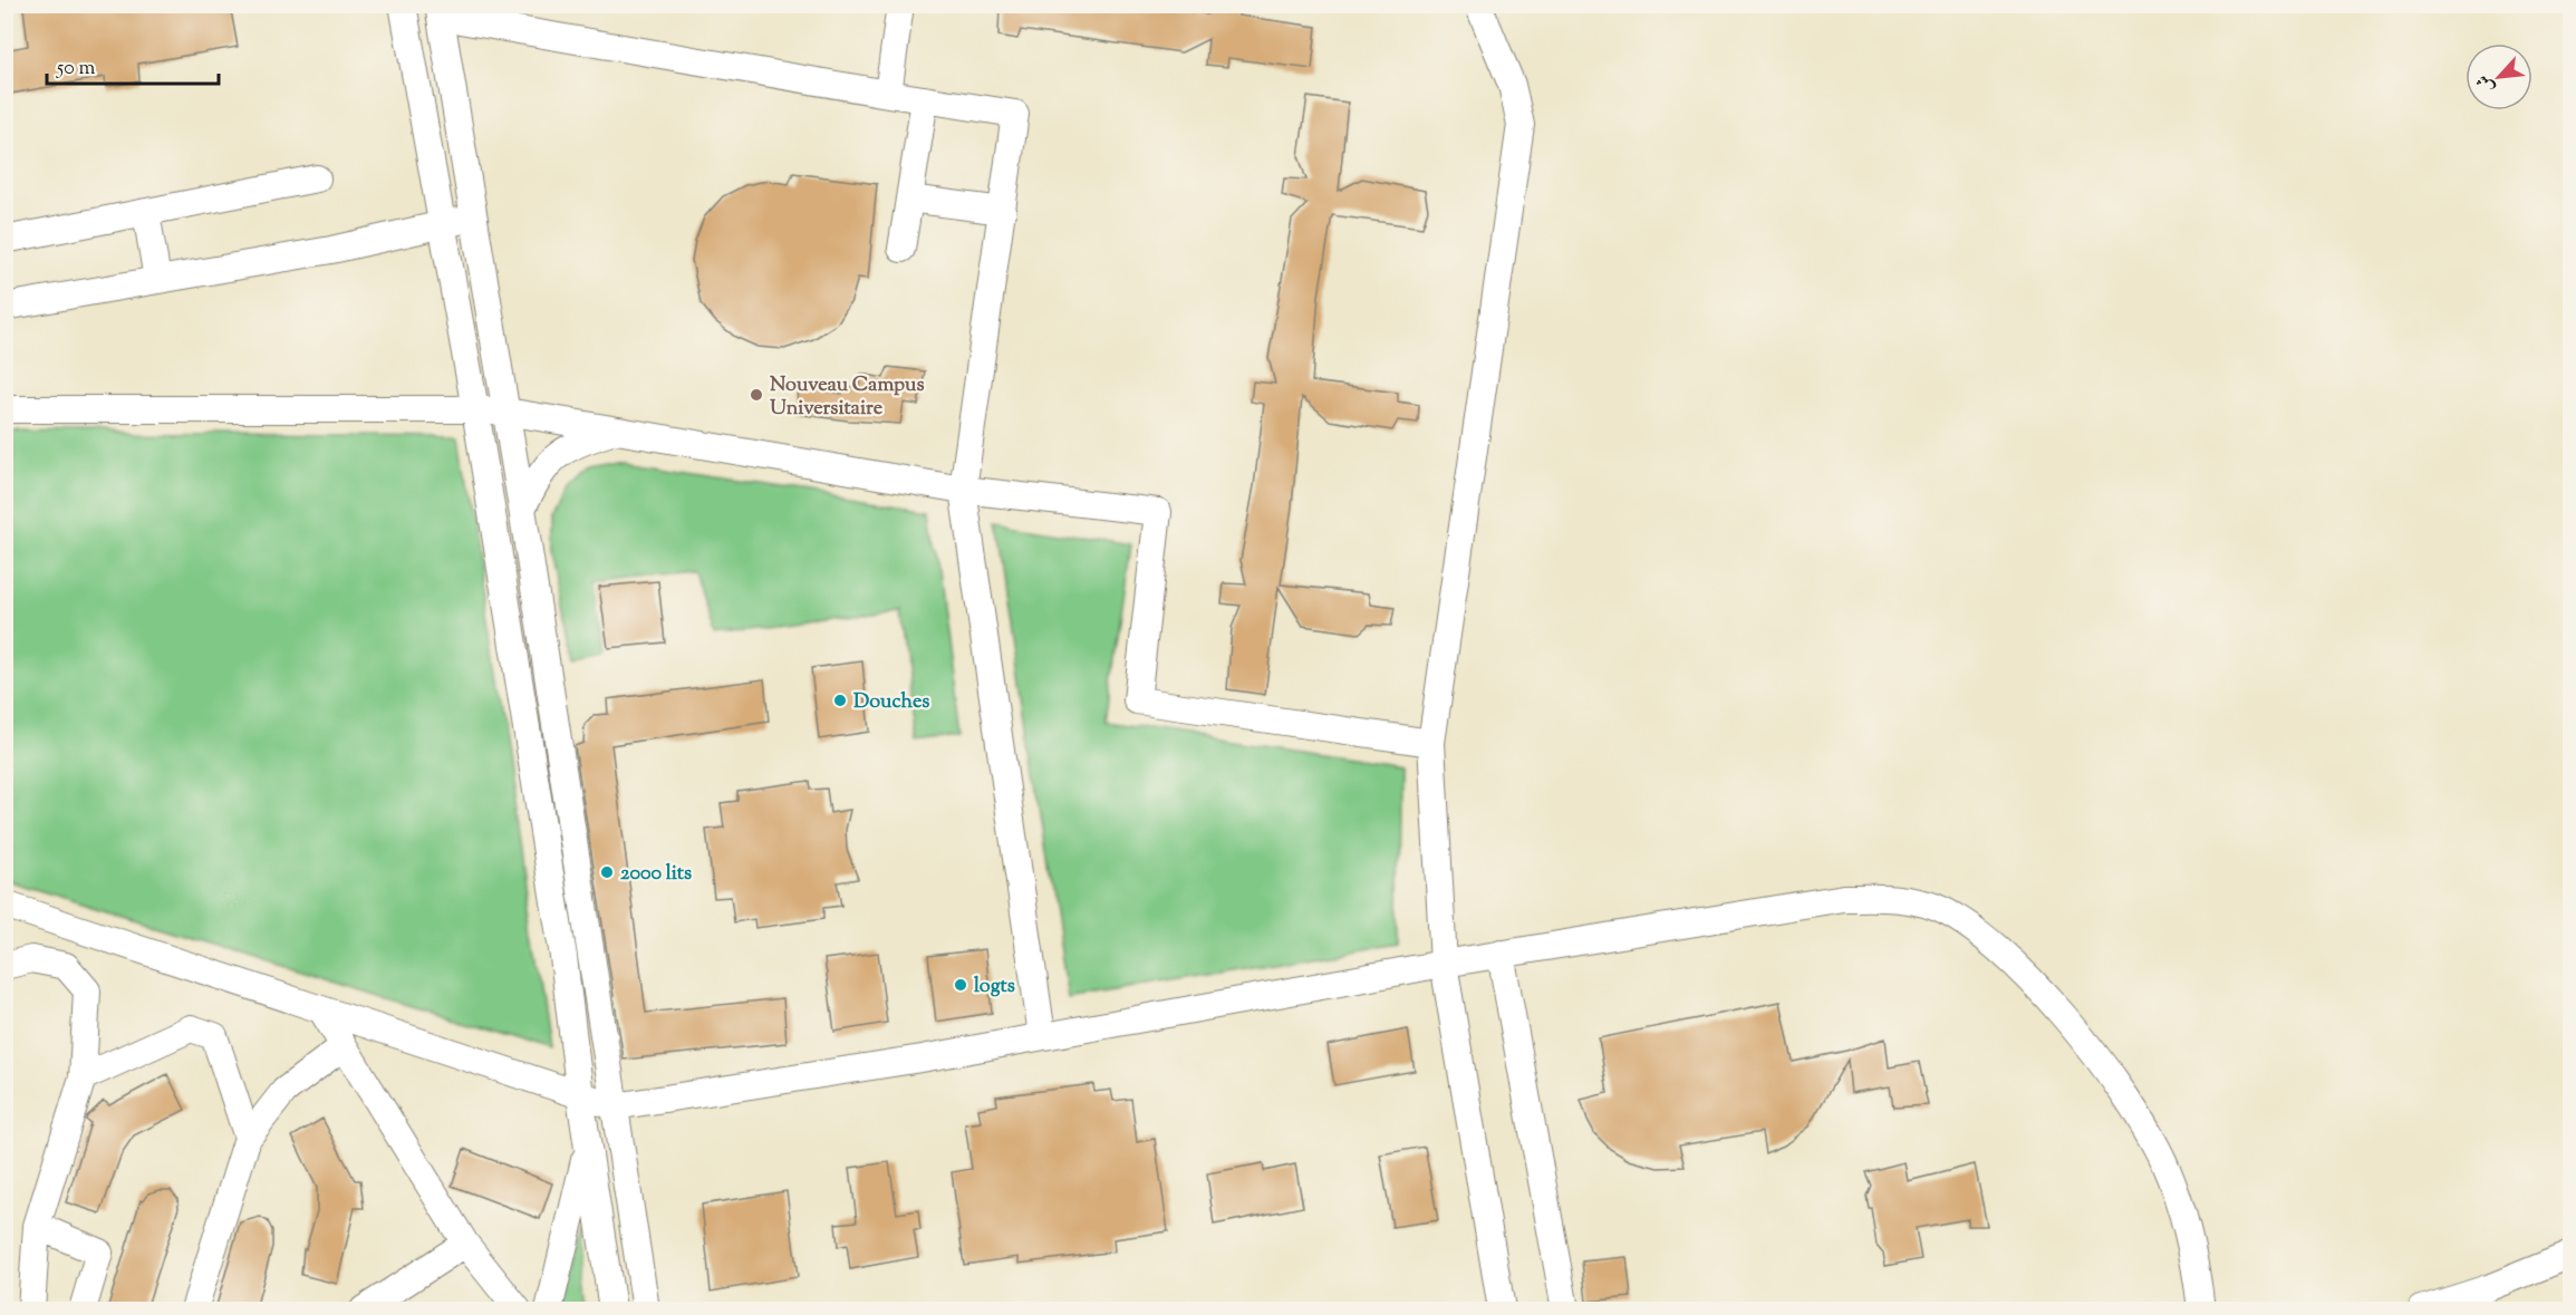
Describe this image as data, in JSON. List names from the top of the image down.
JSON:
{
  "places": [
    "Nouveau Campus Universitaire",
    "Douches",
    "2000 lits",
    "logts"
  ],
  "scale_bar": "50 m",
  "north": "bottom left"
}
